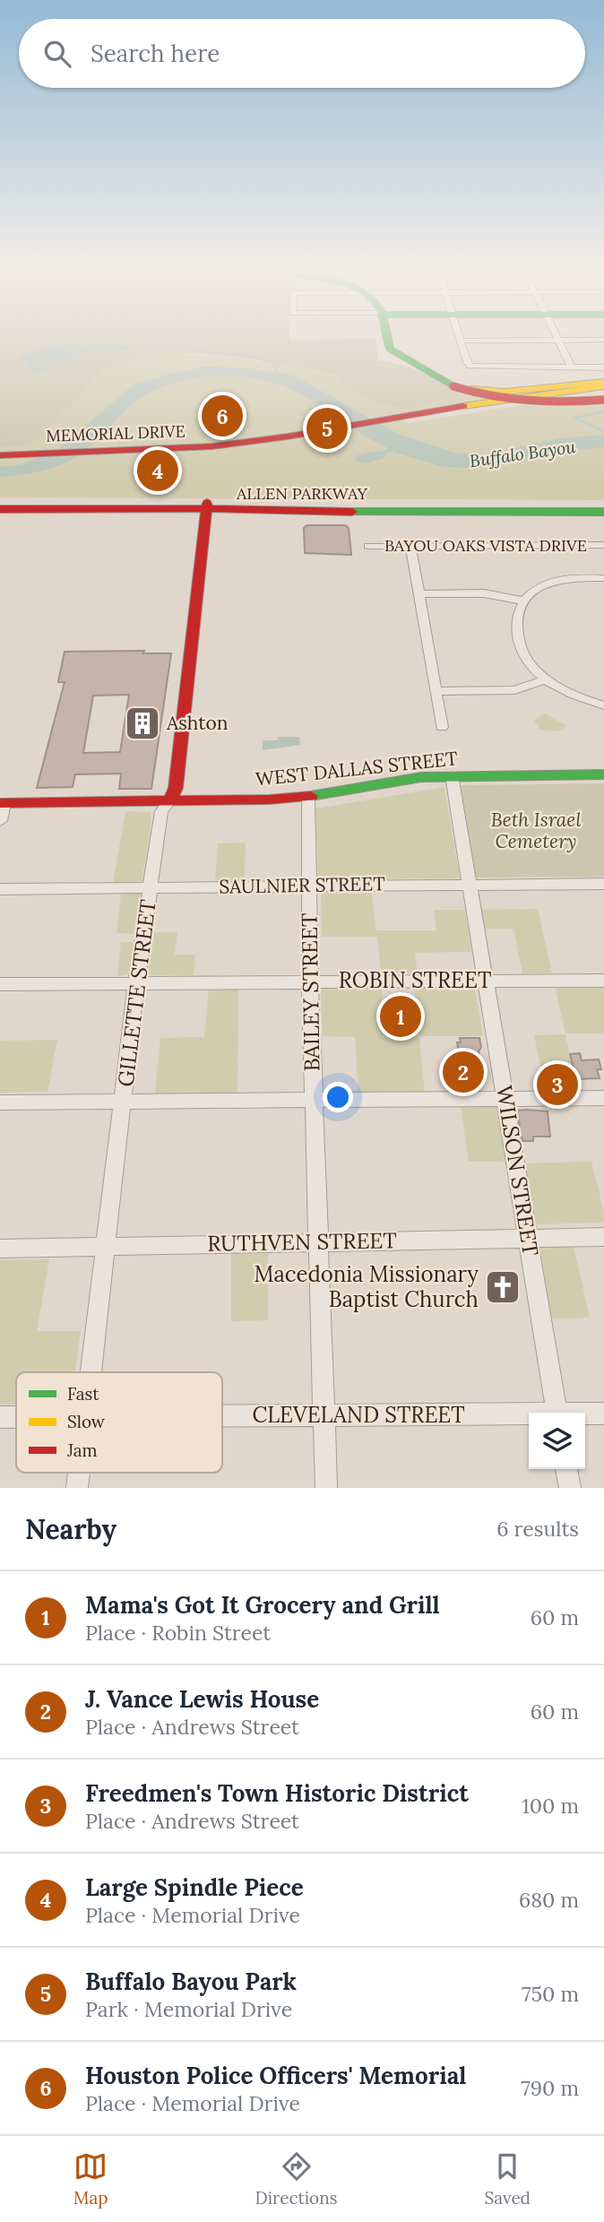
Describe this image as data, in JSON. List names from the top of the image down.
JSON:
{
  "streets": {
    "main road": [
      "MEMORIAL DRIVE",
      "ALLEN PARKWAY",
      "WEST DALLAS STREET",
      "GILLETTE STREET"
    ],
    "street": [
      "BAYOU OAKS VISTA DRIVE",
      "SAULNIER STREET",
      "ROBIN STREET",
      "BAILEY STREET",
      "WILSON STREET",
      "RUTHVEN STREET",
      "CLEVELAND STREET"
    ]
  },
  "crossings": [
    ["ALLEN PARKWAY", "GILLETTE STREET"],
    ["WEST DALLAS STREET", "BAILEY STREET"],
    ["WEST DALLAS STREET", "GILLETTE STREET"],
    ["WEST DALLAS STREET", "WILSON STREET"],
    ["SAULNIER STREET", "BAILEY STREET"],
    ["SAULNIER STREET", "GILLETTE STREET"],
    ["SAULNIER STREET", "WILSON STREET"],
    ["ROBIN STREET", "BAILEY STREET"],
    ["ROBIN STREET", "GILLETTE STREET"],
    ["ROBIN STREET", "WILSON STREET"],
    ["BAILEY STREET", "RUTHVEN STREET"],
    ["BAILEY STREET", "CLEVELAND STREET"],
    ["GILLETTE STREET", "RUTHVEN STREET"],
    ["WILSON STREET", "RUTHVEN STREET"]
  ],
  "water": ["Buffalo Bayou"],
  "parks": ["Beth Israel Cemetery"],
  "places": {
    "building": ["Ashton"],
    "church": ["Macedonia Missionary Baptist Church"]
  },
  "legend": ["Fast", "Slow", "Jam"],
  "page": {
    "search": "Search here",
    "pins": [
      "6",
      "5",
      "4",
      "1",
      "2",
      "3"
    ],
    "heading": ["Nearby", "6 results"],
    "list": [
      {
        "mark": "1",
        "name": "Mama's Got It Grocery and Grill",
        "note": "Place · Robin Street",
        "value": "60 m"
      },
      {
        "mark": "2",
        "name": "J. Vance Lewis House",
        "note": "Place · Andrews Street",
        "value": "60 m"
      },
      {
        "mark": "3",
        "name": "Freedmen's Town Historic District",
        "note": "Place · Andrews Street",
        "value": "100 m"
      },
      {
        "mark": "4",
        "name": "Large Spindle Piece",
        "note": "Place · Memorial Drive",
        "value": "680 m"
      },
      {
        "mark": "5",
        "name": "Buffalo Bayou Park",
        "note": "Park · Memorial Drive",
        "value": "750 m"
      },
      {
        "mark": "6",
        "name": "Houston Police Officers' Memorial",
        "note": "Place · Memorial Drive",
        "value": "790 m"
      }
    ],
    "nav": ["Map", "Directions", "Saved"]
  }
}
